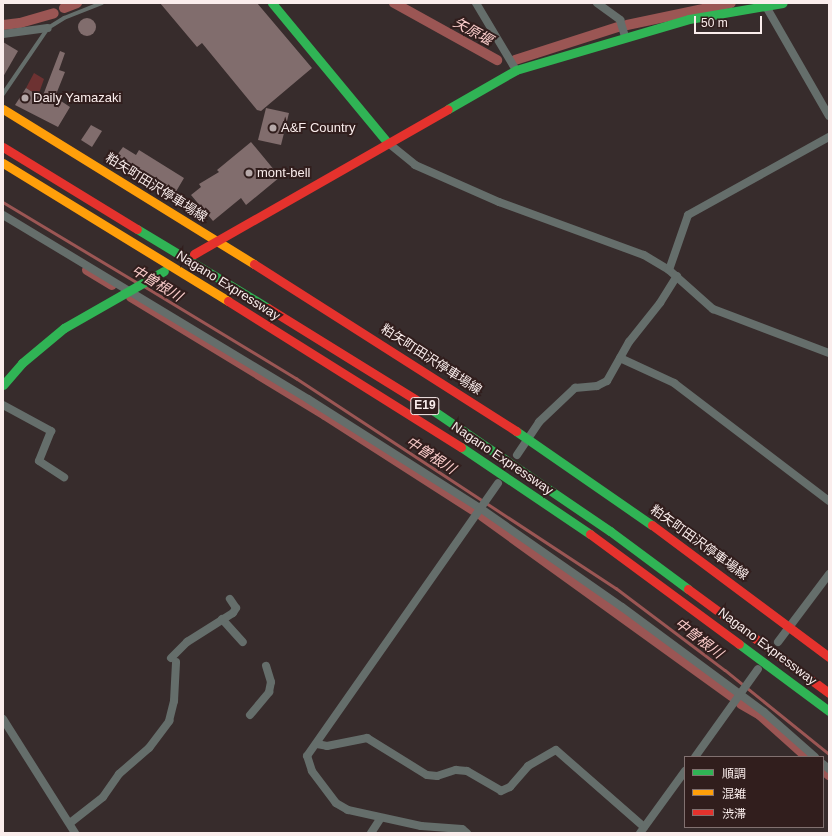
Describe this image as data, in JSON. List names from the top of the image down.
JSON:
{
  "streets": {
    "main road": ["粕矢町田沢停車場線", "Nagano Expressway", "E19"]
  },
  "water": ["矢原堰", "中曽根川"],
  "places": ["Daily Yamazaki", "A&F Country", "mont-bell"],
  "legend": ["順調", "混雑", "渋滞"],
  "scale_bar": "50 m"
}
